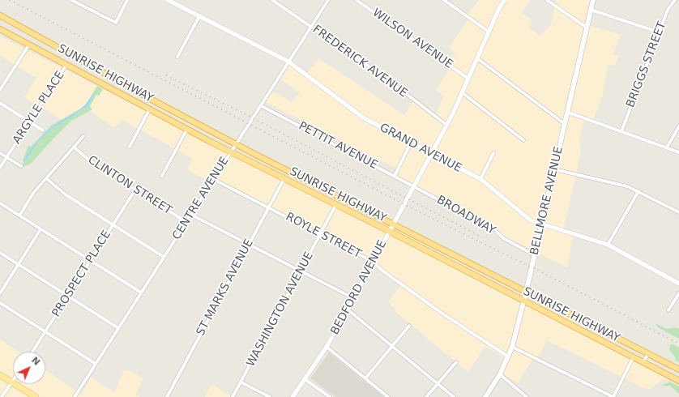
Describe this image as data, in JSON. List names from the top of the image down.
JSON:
{
  "streets": {
    "highway": ["SUNRISE HIGHWAY"],
    "main road": ["BELLMORE AVENUE"],
    "street": [
      "WILSON AVENUE",
      "FREDERICK AVENUE",
      "BRIGGS STREET",
      "ARGYLE PLACE",
      "PETTIT AVENUE",
      "GRAND AVENUE",
      "CLINTON STREET",
      "CENTRE AVENUE",
      "BROADWAY",
      "ROYLE STREET",
      "PROSPECT PLACE",
      "ST MARKS AVENUE",
      "BEDFORD AVENUE",
      "WASHINGTON AVENUE"
    ]
  },
  "crossings": [
    ["WILSON AVENUE", "BEDFORD AVENUE"],
    ["FREDERICK AVENUE", "CENTRE AVENUE"],
    ["FREDERICK AVENUE", "BEDFORD AVENUE"],
    ["SUNRISE HIGHWAY", "ARGYLE PLACE"],
    ["SUNRISE HIGHWAY", "CENTRE AVENUE"],
    ["SUNRISE HIGHWAY", "BELLMORE AVENUE"],
    ["SUNRISE HIGHWAY", "ST MARKS AVENUE"],
    ["SUNRISE HIGHWAY", "BEDFORD AVENUE"],
    ["SUNRISE HIGHWAY", "WASHINGTON AVENUE"],
    ["PETTIT AVENUE", "CENTRE AVENUE"],
    ["PETTIT AVENUE", "BROADWAY"],
    ["PETTIT AVENUE", "BEDFORD AVENUE"],
    ["GRAND AVENUE", "CENTRE AVENUE"],
    ["GRAND AVENUE", "BELLMORE AVENUE"],
    ["GRAND AVENUE", "BEDFORD AVENUE"],
    ["CLINTON STREET", "CENTRE AVENUE"],
    ["CLINTON STREET", "PROSPECT PLACE"],
    ["CENTRE AVENUE", "ROYLE STREET"],
    ["BELLMORE AVENUE", "BROADWAY"],
    ["BELLMORE AVENUE", "ROYLE STREET"],
    ["BROADWAY", "BEDFORD AVENUE"],
    ["ROYLE STREET", "ST MARKS AVENUE"],
    ["ROYLE STREET", "BEDFORD AVENUE"],
    ["ROYLE STREET", "WASHINGTON AVENUE"]
  ],
  "north": "top right"
}
